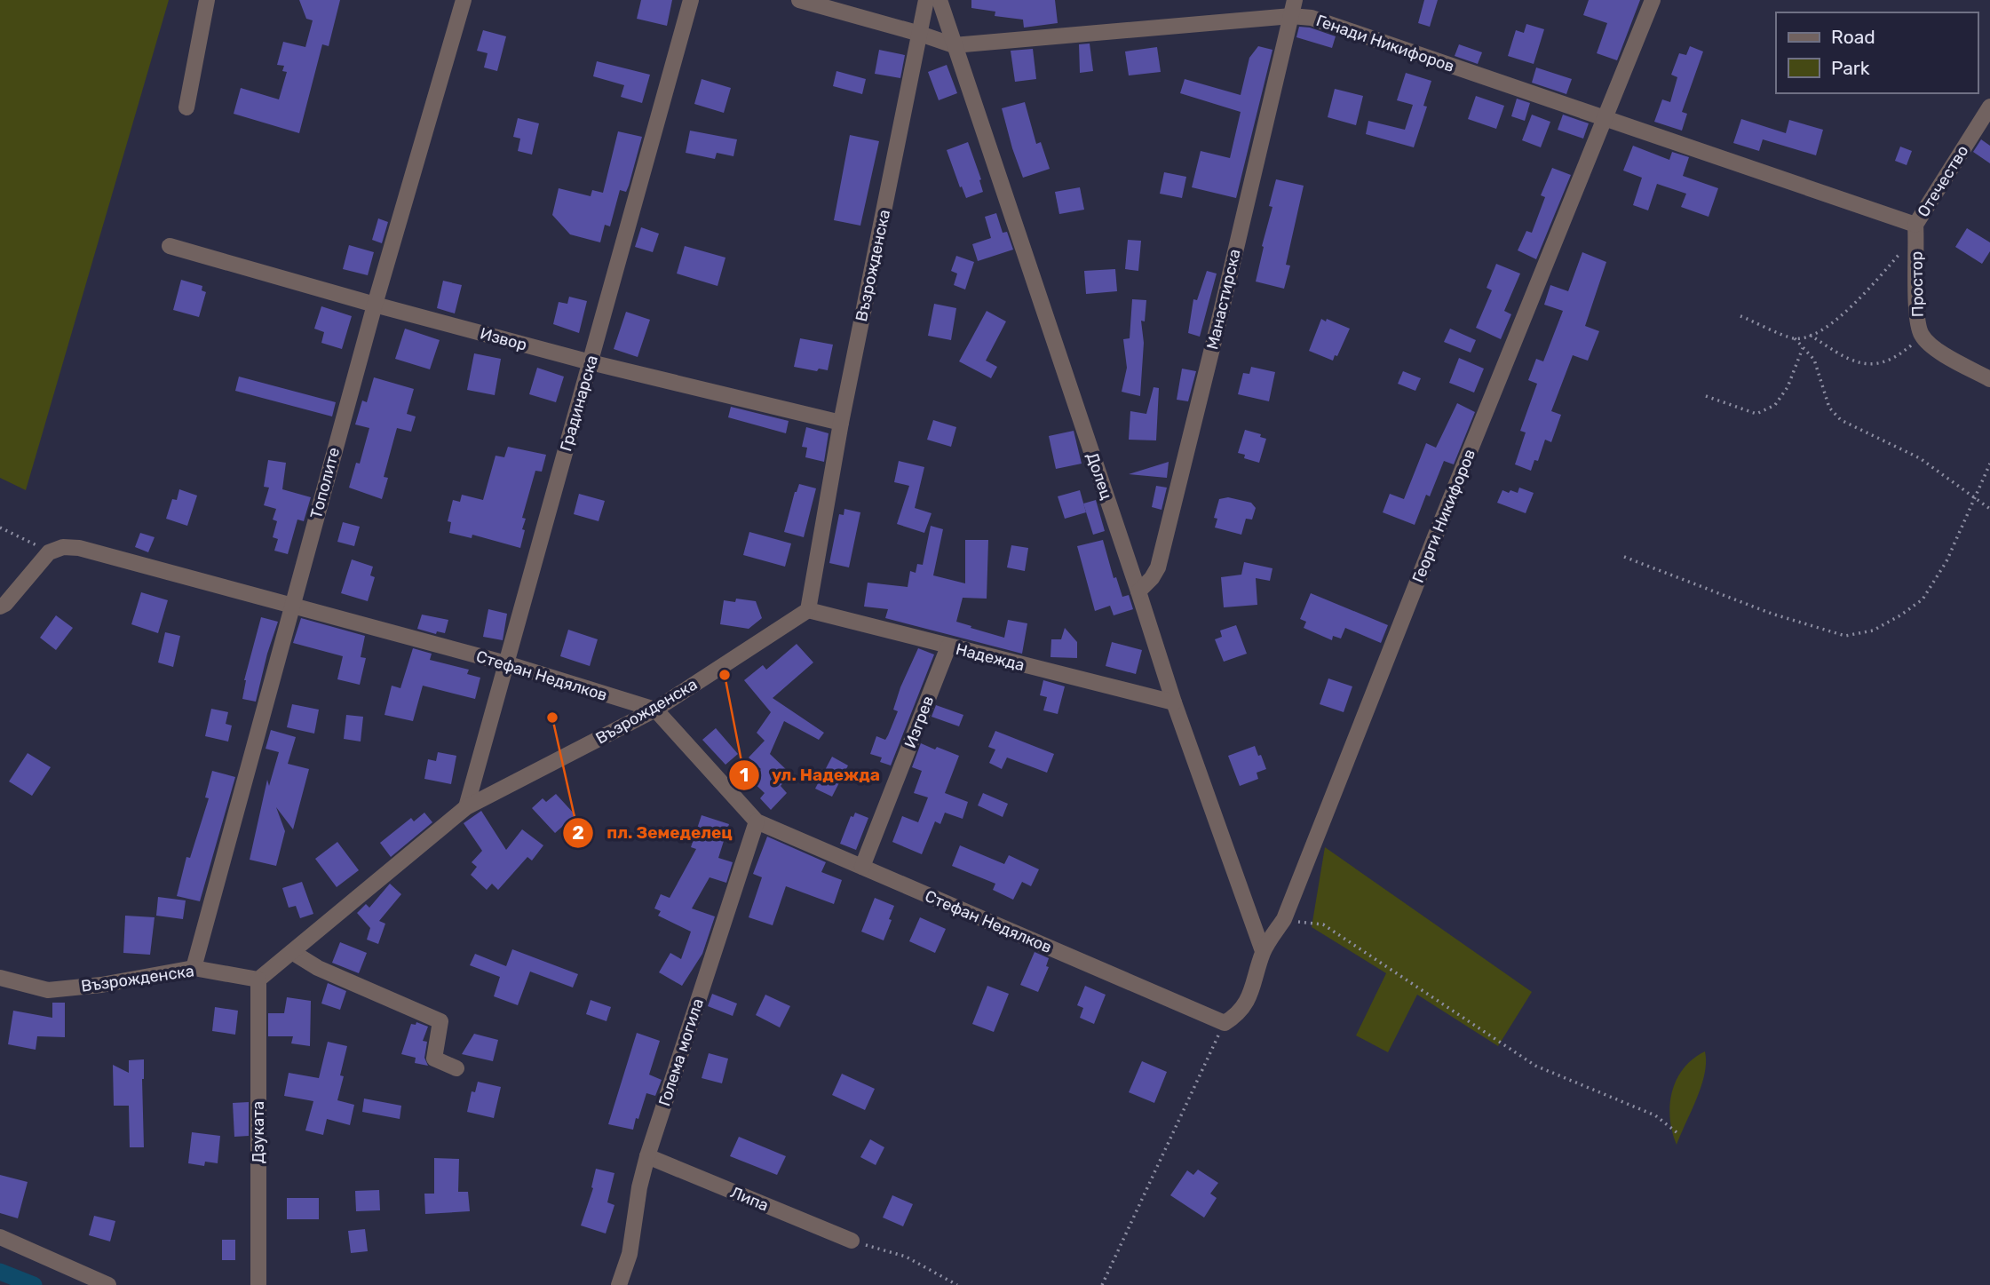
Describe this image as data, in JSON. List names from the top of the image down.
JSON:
{
  "streets": {
    "street": [
      "Генади Никифоров",
      "Отечество",
      "Възрожденска",
      "Простор",
      "Манастирска",
      "Извор",
      "Градинарска",
      "Долец",
      "Тополите",
      "Георги Никифоров",
      "Надежда",
      "Стефан Недялков",
      "Изгрев",
      "Голема могила",
      "Дзуката",
      "Липа"
    ]
  },
  "crossings": [
    ["Генади Никифоров", "Отечество"],
    ["Генади Никифоров", "Възрожденска"],
    ["Генади Никифоров", "Простор"],
    ["Генади Никифоров", "Манастирска"],
    ["Генади Никифоров", "Долец"],
    ["Генади Никифоров", "Георги Никифоров"],
    ["Отечество", "Простор"],
    ["Възрожденска", "Извор"],
    ["Възрожденска", "Градинарска"],
    ["Възрожденска", "Тополите"],
    ["Възрожденска", "Надежда"],
    ["Възрожденска", "Стефан Недялков"],
    ["Възрожденска", "Дзуката"],
    ["Манастирска", "Долец"],
    ["Извор", "Градинарска"],
    ["Извор", "Тополите"],
    ["Градинарска", "Стефан Недялков"],
    ["Долец", "Георги Никифоров"],
    ["Долец", "Надежда"],
    ["Тополите", "Стефан Недялков"],
    ["Георги Никифоров", "Стефан Недялков"],
    ["Надежда", "Изгрев"],
    ["Стефан Недялков", "Изгрев"],
    ["Стефан Недялков", "Голема могила"],
    ["Голема могила", "Липа"]
  ],
  "places": ["ул. Надежда", "пл. Земеделец"],
  "legend": ["Road", "Park"]
}
